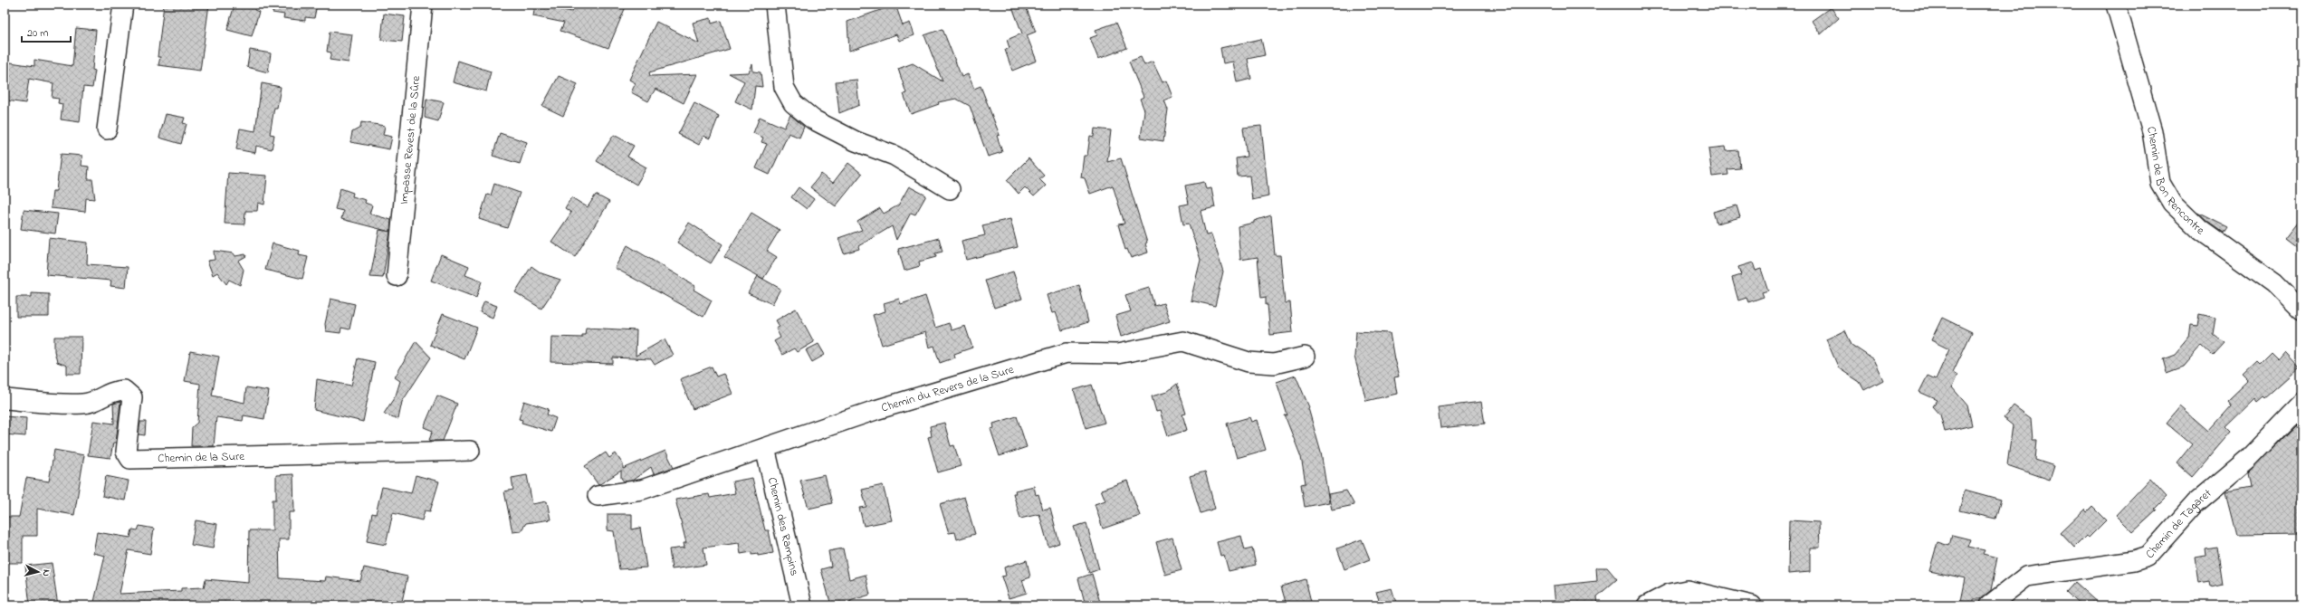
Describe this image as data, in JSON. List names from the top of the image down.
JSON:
{
  "streets": {
    "street": [
      "Impasse Revest de la Sûre",
      "Chemin de Bon Rencontre",
      "Chemin du Revers de la Sure",
      "Chemin de la Sure",
      "Chemin de Tagaret",
      "Chemin des Rampins"
    ]
  },
  "crossings": [
    ["Chemin du Revers de la Sure", "Chemin des Rampins"]
  ],
  "scale_bar": "20 m",
  "north": "right"
}
